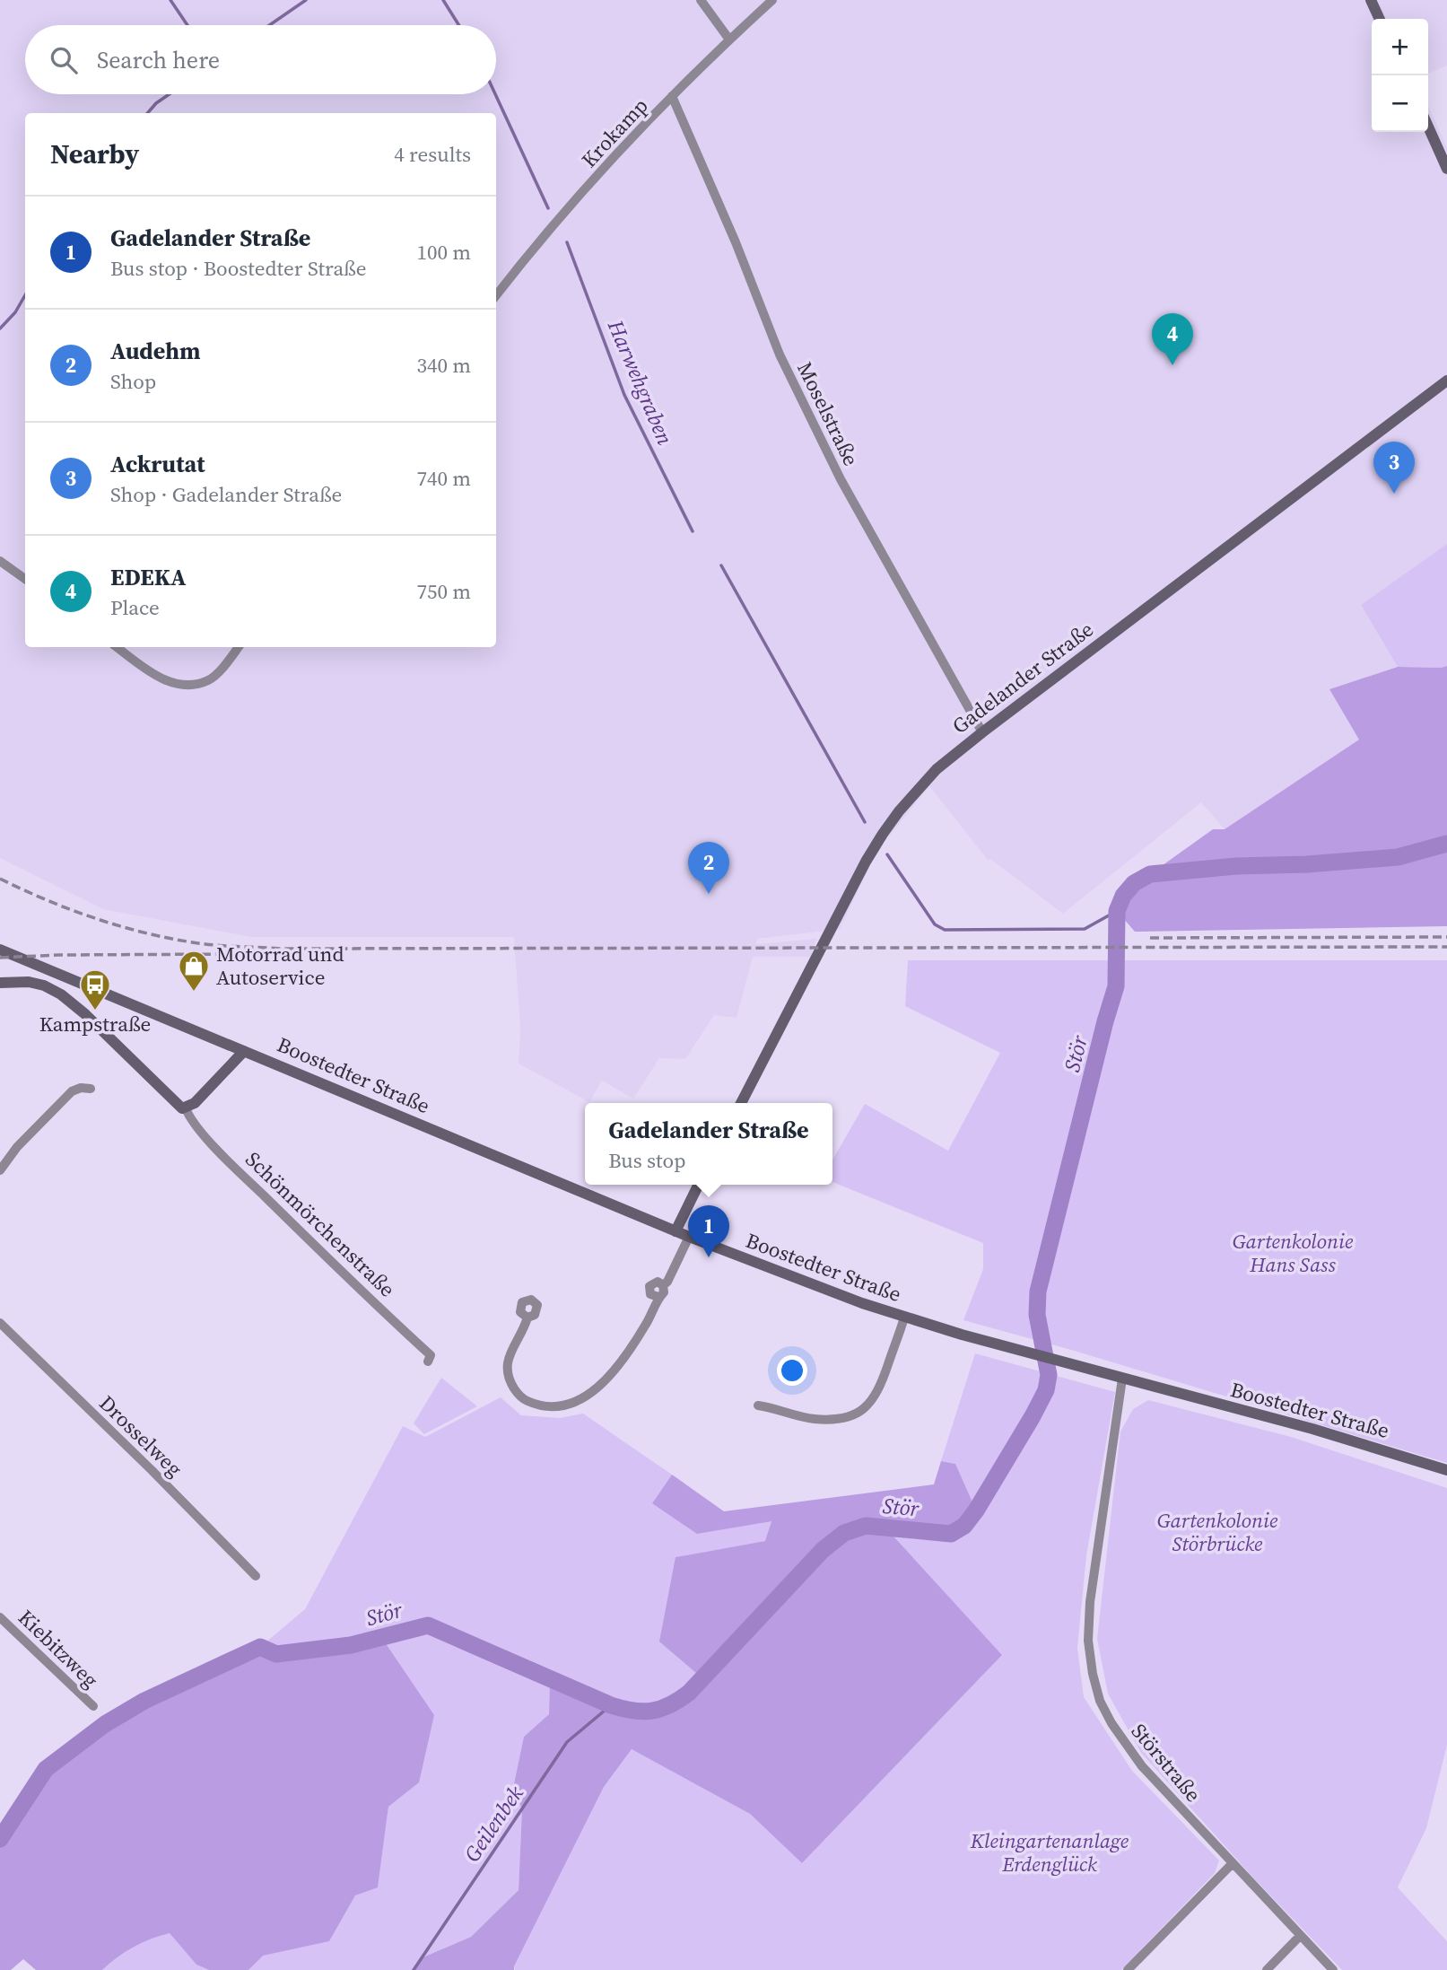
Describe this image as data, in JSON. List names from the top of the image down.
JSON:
{
  "streets": {
    "street": [
      "Krokamp",
      "Moselstraße",
      "Gadelander Straße",
      "Boostedter Straße",
      "Schönmörchenstraße",
      "Drosselweg",
      "Kiebitzweg",
      "Störstraße"
    ]
  },
  "crossings": [
    ["Krokamp", "Moselstraße"],
    ["Moselstraße", "Gadelander Straße"],
    ["Boostedter Straße", "Störstraße"]
  ],
  "water": ["Harwehgraben", "Stör", "Geilenbek"],
  "parks": ["Gartenkolonie Hans Sass", "Gartenkolonie Störbrücke", "Kleingartenanlage Erdenglück"],
  "places": {
    "shop": ["Motorrad und Autoservice"],
    "bus stop": ["Kampstraße"]
  },
  "page": {
    "map_buttons": ["+", "−"],
    "search": "Search here",
    "heading": ["Nearby", "4 results"],
    "list": [
      {
        "mark": "1",
        "name": "Gadelander Straße",
        "note": "Bus stop · Boostedter Straße",
        "value": "100 m"
      },
      {
        "mark": "2",
        "name": "Audehm",
        "note": "Shop",
        "value": "340 m"
      },
      {
        "mark": "3",
        "name": "Ackrutat",
        "note": "Shop · Gadelander Straße",
        "value": "740 m"
      },
      {
        "mark": "4",
        "name": "EDEKA",
        "note": "Place",
        "value": "750 m"
      }
    ],
    "pins": [
      "4",
      "3",
      "2",
      "1"
    ],
    "popup": ["Gadelander Straße", "Bus stop"]
  }
}
